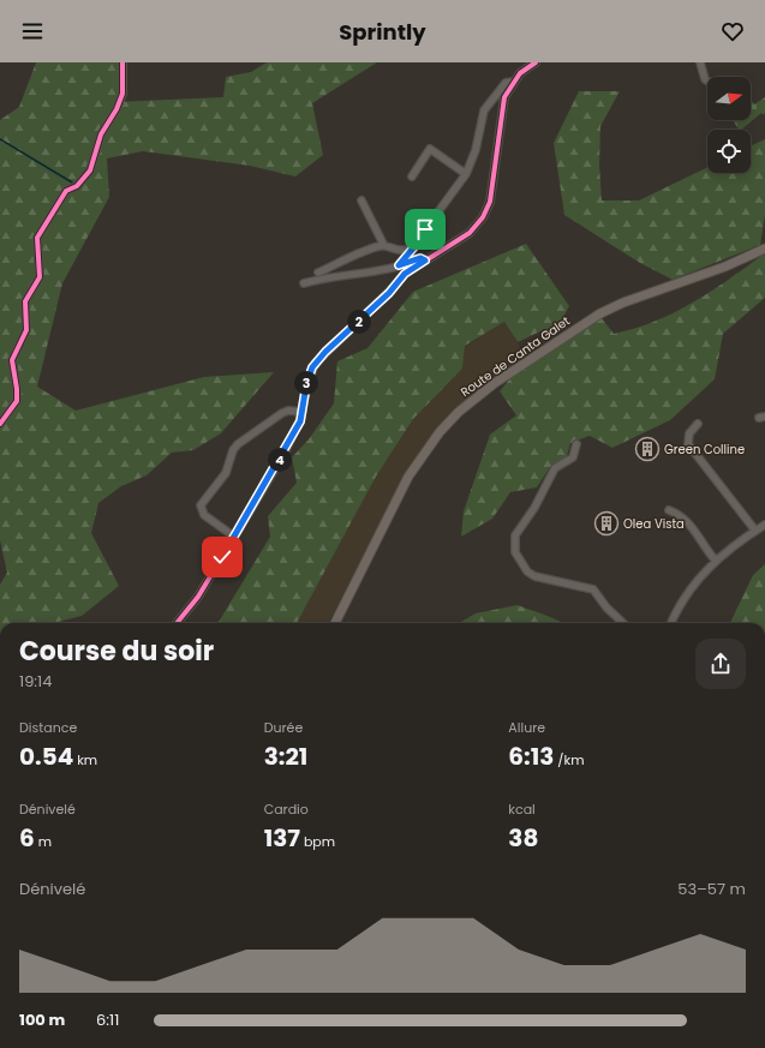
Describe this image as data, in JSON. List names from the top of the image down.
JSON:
{
  "streets": {
    "main road": ["Route de Canta Galet"]
  },
  "places": {
    "building": ["Green Colline", "Olea Vista"]
  },
  "north": "right",
  "page": {
    "header": "Sprintly",
    "pins": ["2", "3", "4"],
    "heading": ["Course du soir", "19:14"],
    "stats": [
      ["Distance", "0.54 km"],
      ["Durée", "3:21"],
      ["Allure", "6:13 /km"],
      ["Dénivelé", "6 m"],
      ["Cardio", "137 bpm"],
      ["kcal", "38"]
    ],
    "chart": ["Dénivelé", "53–57 m"],
    "list": [
      {
        "name": "100 m",
        "note": "6:11"
      }
    ]
  }
}
